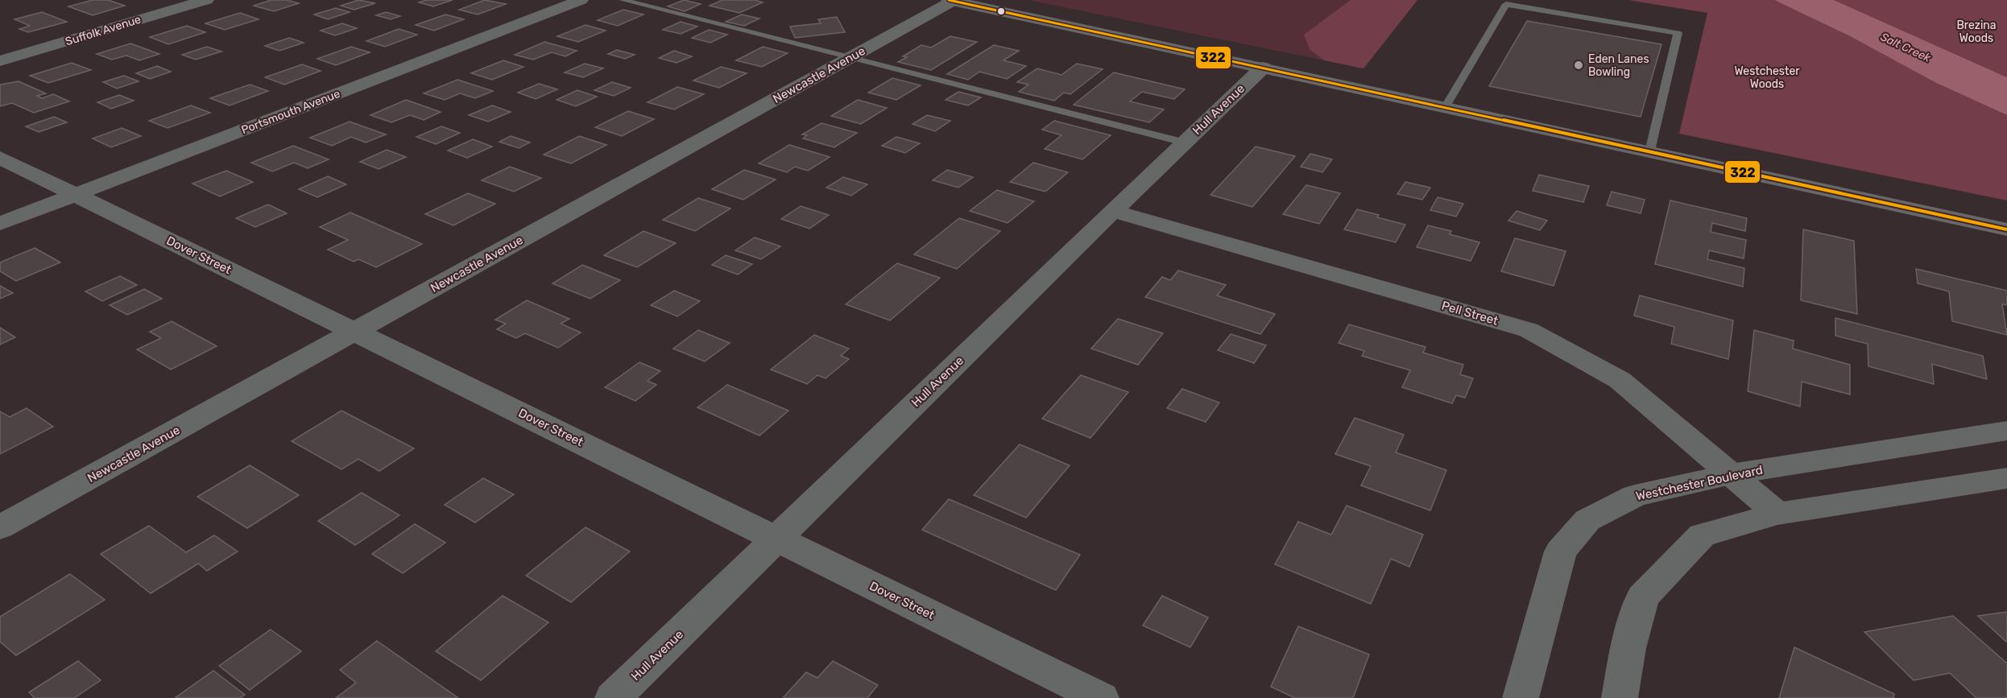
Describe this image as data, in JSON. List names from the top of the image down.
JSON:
{
  "streets": {
    "street": [
      "Suffolk Avenue",
      "Newcastle Avenue",
      "Hull Avenue",
      "Portsmouth Avenue",
      "Dover Street",
      "Pell Street",
      "Westchester Boulevard"
    ]
  },
  "crossings": [
    ["Newcastle Avenue", "Dover Street"],
    ["Hull Avenue", "Dover Street"],
    ["Hull Avenue", "Pell Street"],
    ["Portsmouth Avenue", "Dover Street"],
    ["Pell Street", "Westchester Boulevard"]
  ],
  "water": ["Salt Creek"],
  "parks": ["Brezina Woods", "Westchester Woods"],
  "places": ["Eden Lanes Bowling"],
  "lines": ["transit line 322"]
}
